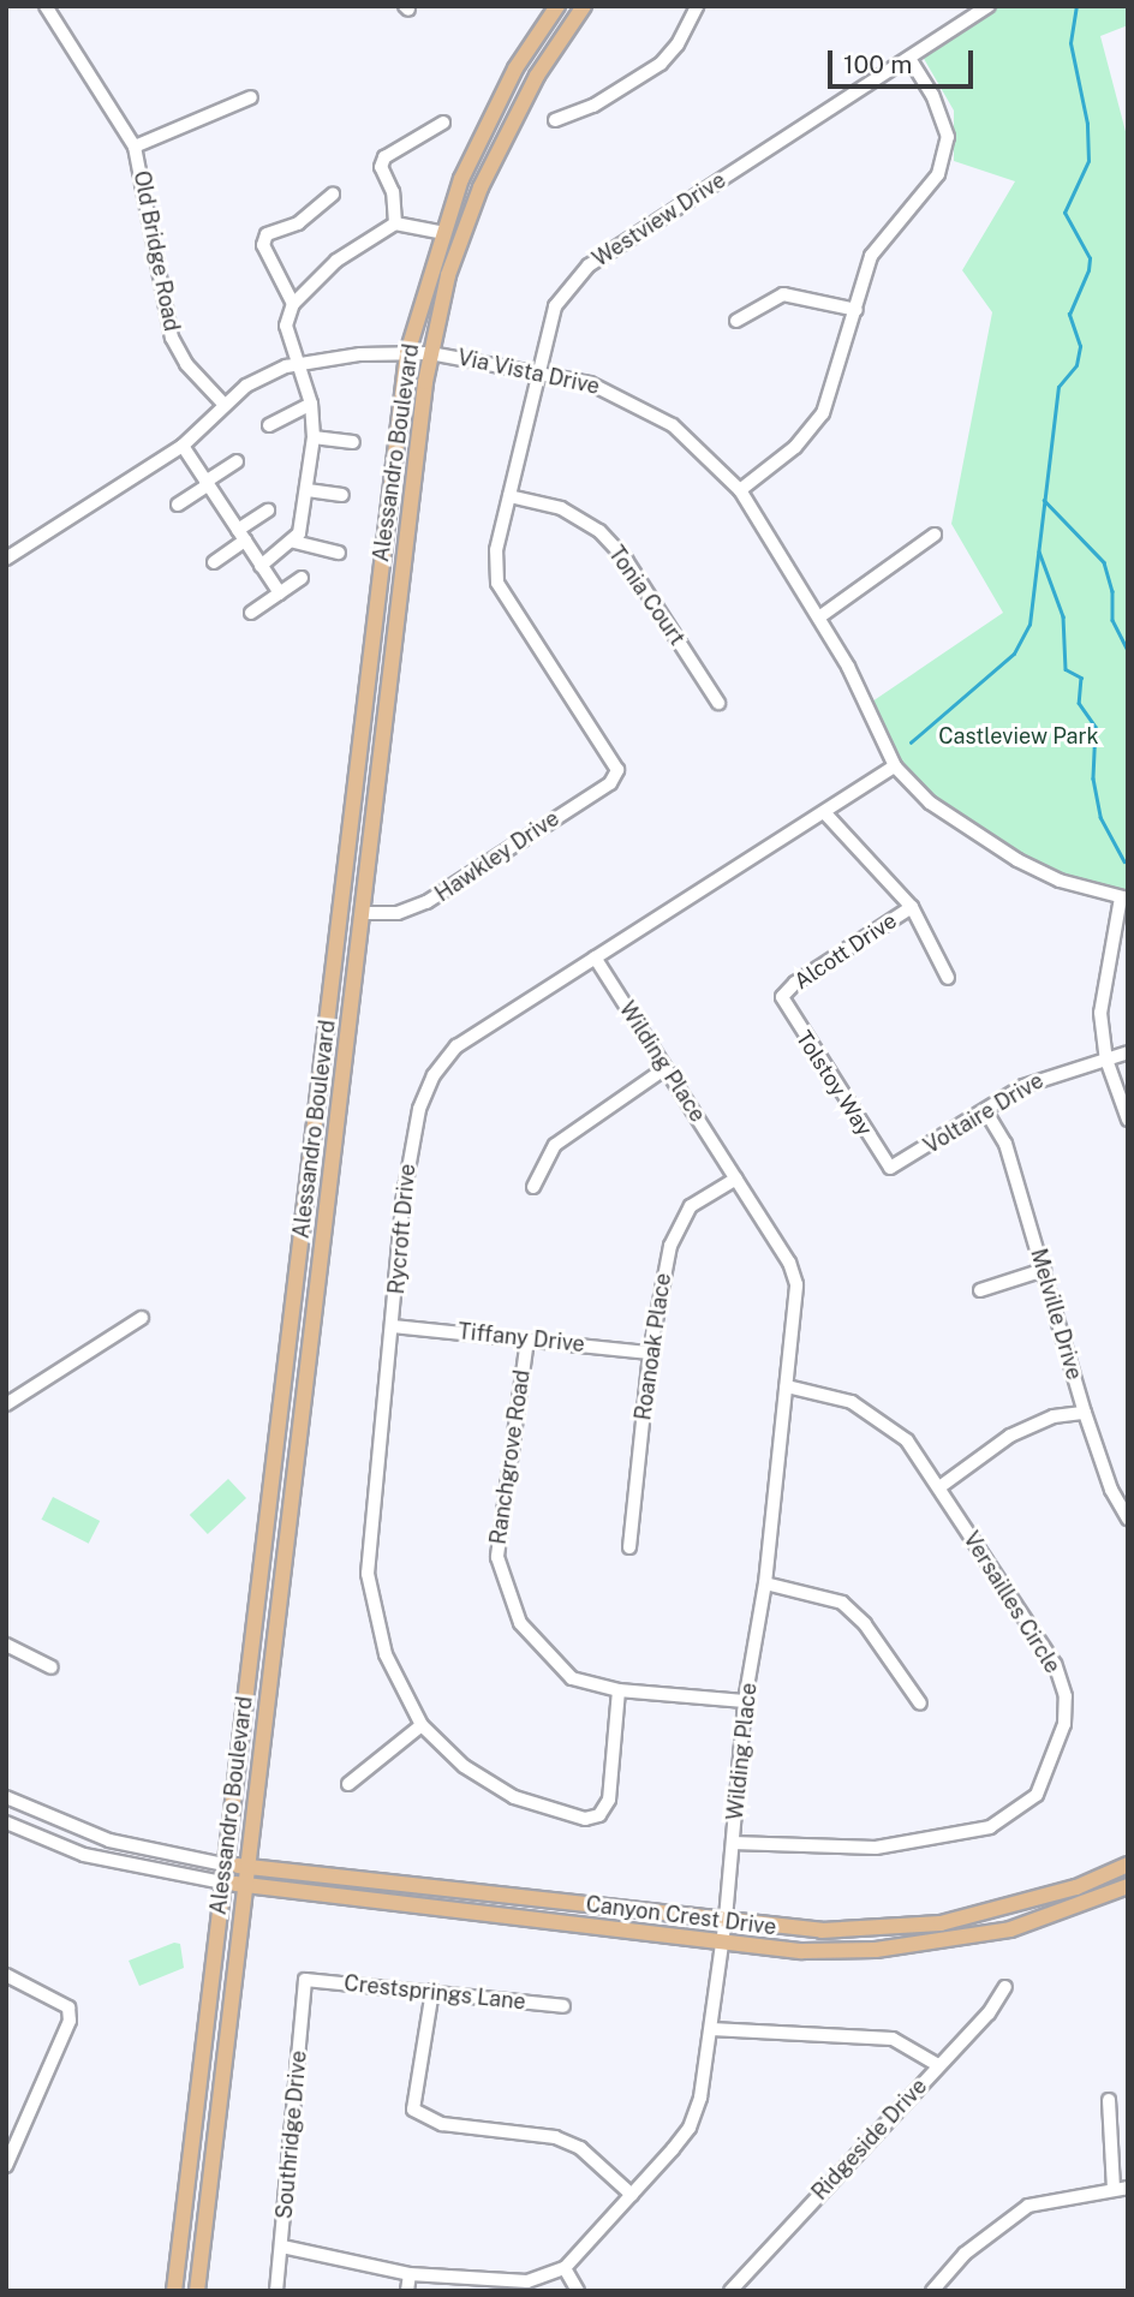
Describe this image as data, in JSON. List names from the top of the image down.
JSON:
{
  "streets": {
    "main road": ["Alessandro Boulevard", "Canyon Crest Drive"],
    "street": [
      "Westview Drive",
      "Old Bridge Road",
      "Via Vista Drive",
      "Tonia Court",
      "Hawkley Drive",
      "Alcott Drive",
      "Wilding Place",
      "Tolstoy Way",
      "Voltaire Drive",
      "Rycroft Drive",
      "Melville Drive",
      "Tiffany Drive",
      "Roanoak Place",
      "Ranchgrove Road",
      "Versailles Circle",
      "Crestsprings Lane",
      "Southridge Drive",
      "Ridgeside Drive"
    ]
  },
  "crossings": [
    ["Westview Drive", "Via Vista Drive"],
    ["Westview Drive", "Tonia Court"],
    ["Westview Drive", "Hawkley Drive"],
    ["Old Bridge Road", "Via Vista Drive"],
    ["Via Vista Drive", "Alessandro Boulevard"],
    ["Via Vista Drive", "Rycroft Drive"],
    ["Alessandro Boulevard", "Hawkley Drive"],
    ["Alessandro Boulevard", "Canyon Crest Drive"],
    ["Alcott Drive", "Tolstoy Way"],
    ["Wilding Place", "Rycroft Drive"],
    ["Wilding Place", "Roanoak Place"],
    ["Wilding Place", "Ranchgrove Road"],
    ["Wilding Place", "Versailles Circle"],
    ["Wilding Place", "Canyon Crest Drive"],
    ["Wilding Place", "Southridge Drive"],
    ["Tolstoy Way", "Voltaire Drive"],
    ["Voltaire Drive", "Melville Drive"],
    ["Rycroft Drive", "Tiffany Drive"],
    ["Rycroft Drive", "Ranchgrove Road"],
    ["Tiffany Drive", "Roanoak Place"],
    ["Tiffany Drive", "Ranchgrove Road"],
    ["Crestsprings Lane", "Southridge Drive"]
  ],
  "parks": ["Castleview Park"],
  "scale_bar": "100 m"
}
